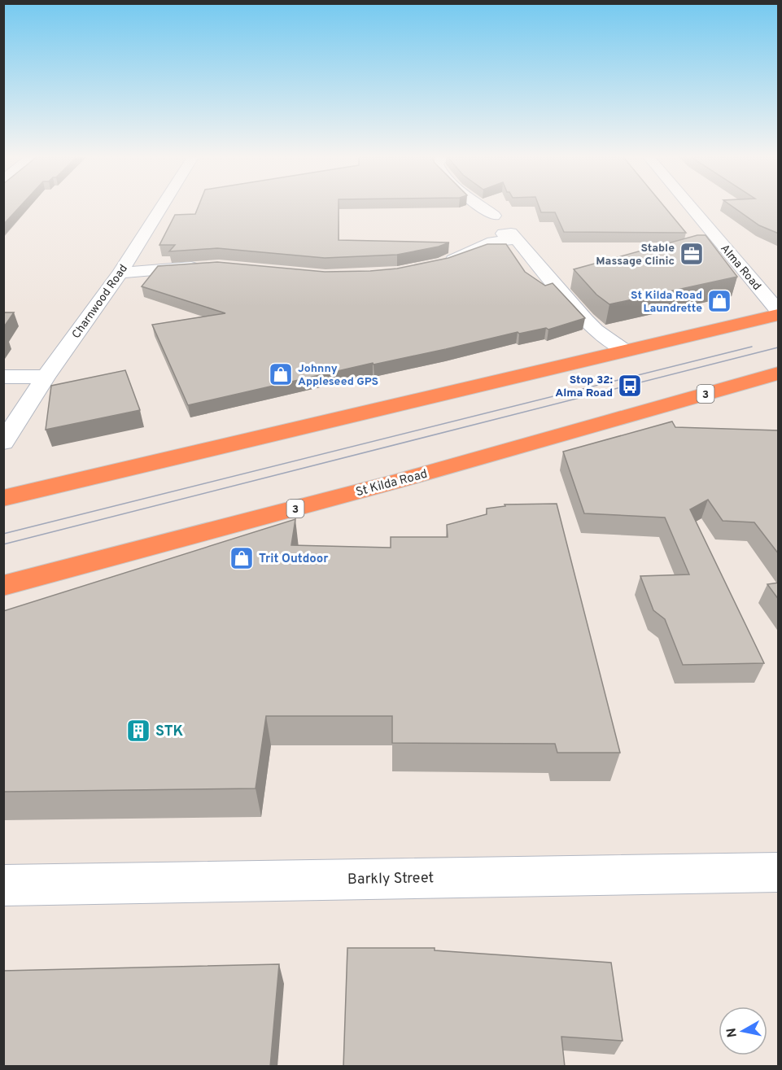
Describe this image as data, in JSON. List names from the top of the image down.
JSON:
{
  "streets": {
    "highway": ["3", "St Kilda Road"],
    "street": ["Alma Road", "Charnwood Road", "Barkly Street"]
  },
  "places": {
    "office": ["Stable Massage Clinic"],
    "shop": ["St Kilda Road Laundrette", "Johnny Appleseed GPS", "Trit Outdoor"],
    "bus stop": ["Stop 32: Alma Road"],
    "building": ["STK"]
  },
  "north": "left"
}
